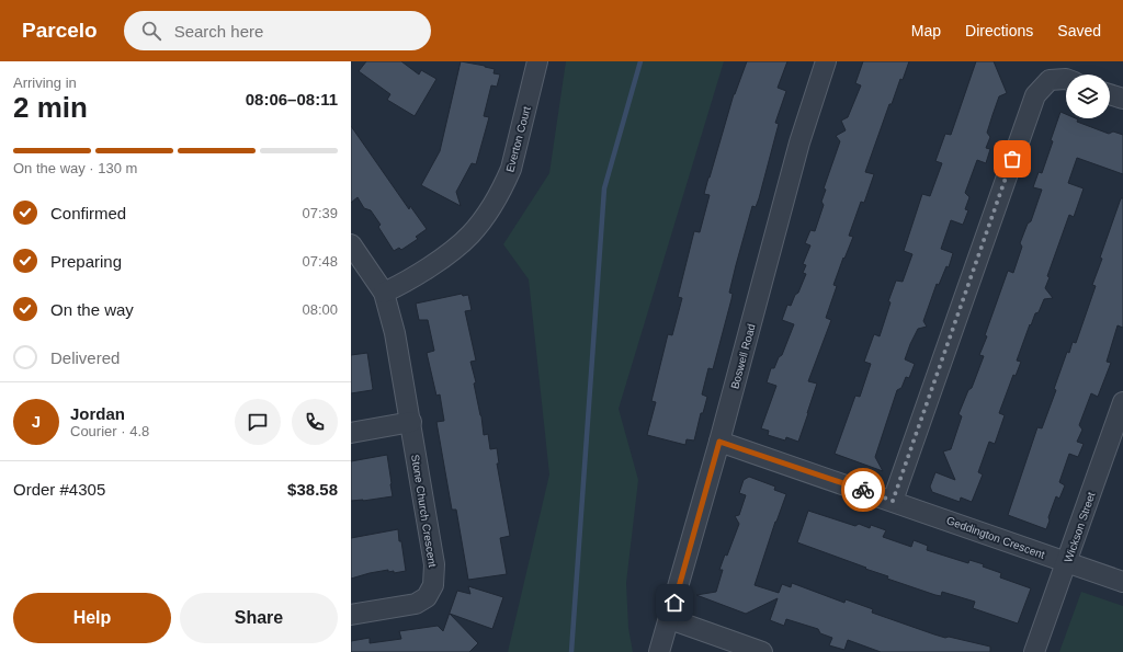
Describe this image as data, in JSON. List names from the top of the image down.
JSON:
{
  "streets": {
    "street": [
      "Everton Court",
      "Boswell Road",
      "Stone Church Crescent",
      "Wickson Street",
      "Geddington Crescent"
    ]
  },
  "crossings": [
    ["Everton Court", "Stone Church Crescent"],
    ["Boswell Road", "Geddington Crescent"],
    ["Wickson Street", "Geddington Crescent"]
  ],
  "page": {
    "header": "Parcelo",
    "search": "Search here",
    "nav": ["Map", "Directions", "Saved"],
    "heading": ["2 min", "Arriving in", "08:06–08:11"],
    "panel": [
      "Jordan",
      "Courier · 4.8",
      "Order #4305",
      "$38.58"
    ],
    "bar": "On the way · 130 m",
    "list": [
      ["Confirmed", "07:39"],
      ["Preparing", "07:48"],
      ["On the way", "08:00"],
      "Delivered"
    ],
    "round": "J",
    "buttons": ["Help", "Share"]
  }
}
